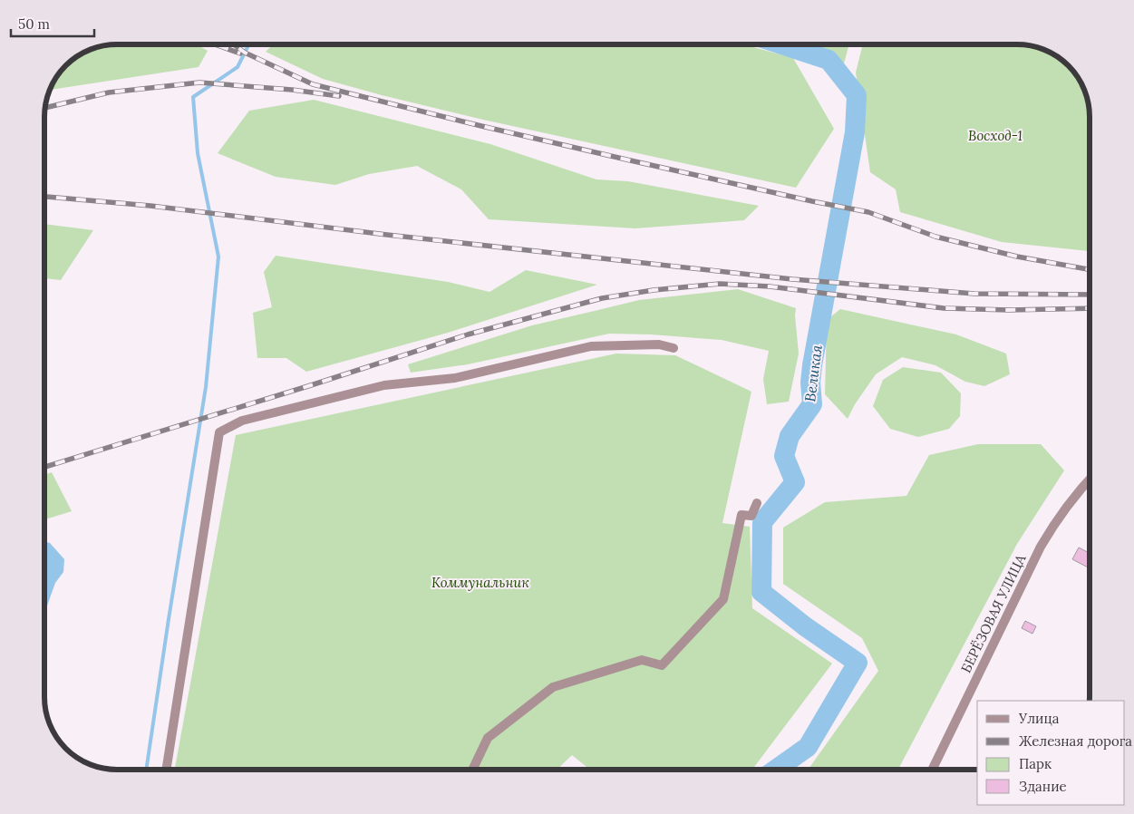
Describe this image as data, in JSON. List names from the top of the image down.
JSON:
{
  "streets": {
    "street": ["БЕРЁЗОВАЯ УЛИЦА"]
  },
  "water": ["Великая"],
  "parks": ["Восход-1", "Коммунальник"],
  "legend": [
    "Улица",
    "Железная дорога",
    "Парк",
    "Здание"
  ],
  "scale_bar": "50 m"
}
